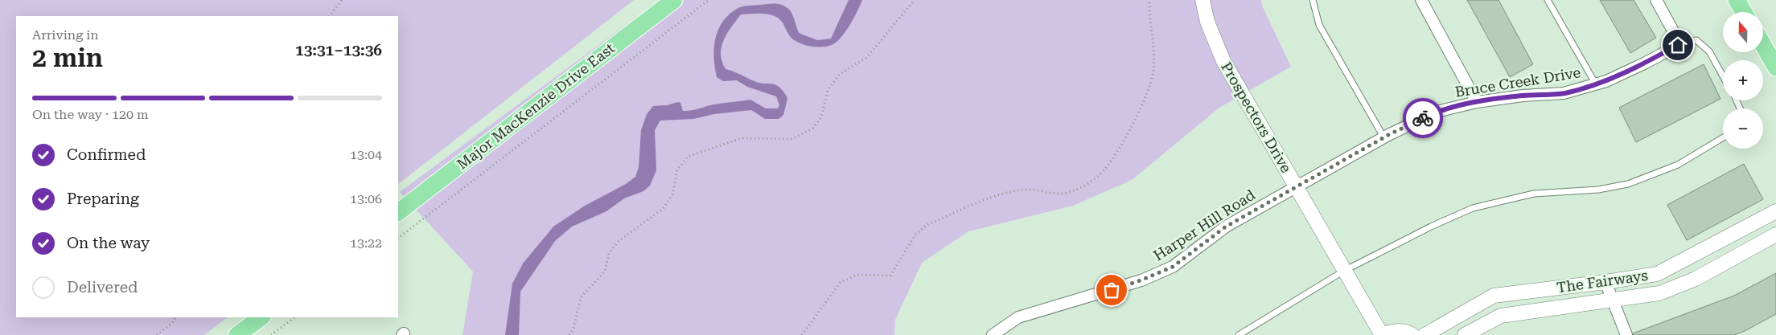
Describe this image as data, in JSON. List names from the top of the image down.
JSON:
{
  "streets": {
    "main road": ["Major MacKenzie Drive East"],
    "street": [
      "Bruce Creek Drive",
      "Prospectors Drive",
      "Harper Hill Road",
      "The Fairways"
    ]
  },
  "crossings": [
    ["Bruce Creek Drive", "Prospectors Drive"],
    ["Bruce Creek Drive", "Harper Hill Road"],
    ["Prospectors Drive", "Harper Hill Road"]
  ],
  "north": "top",
  "page": {
    "map_buttons": ["+", "−"],
    "heading": ["2 min", "Arriving in", "13:31–13:36"],
    "bar": "On the way · 120 m",
    "list": [
      ["Confirmed", "13:04"],
      ["Preparing", "13:06"],
      ["On the way", "13:22"],
      "Delivered"
    ]
  }
}
